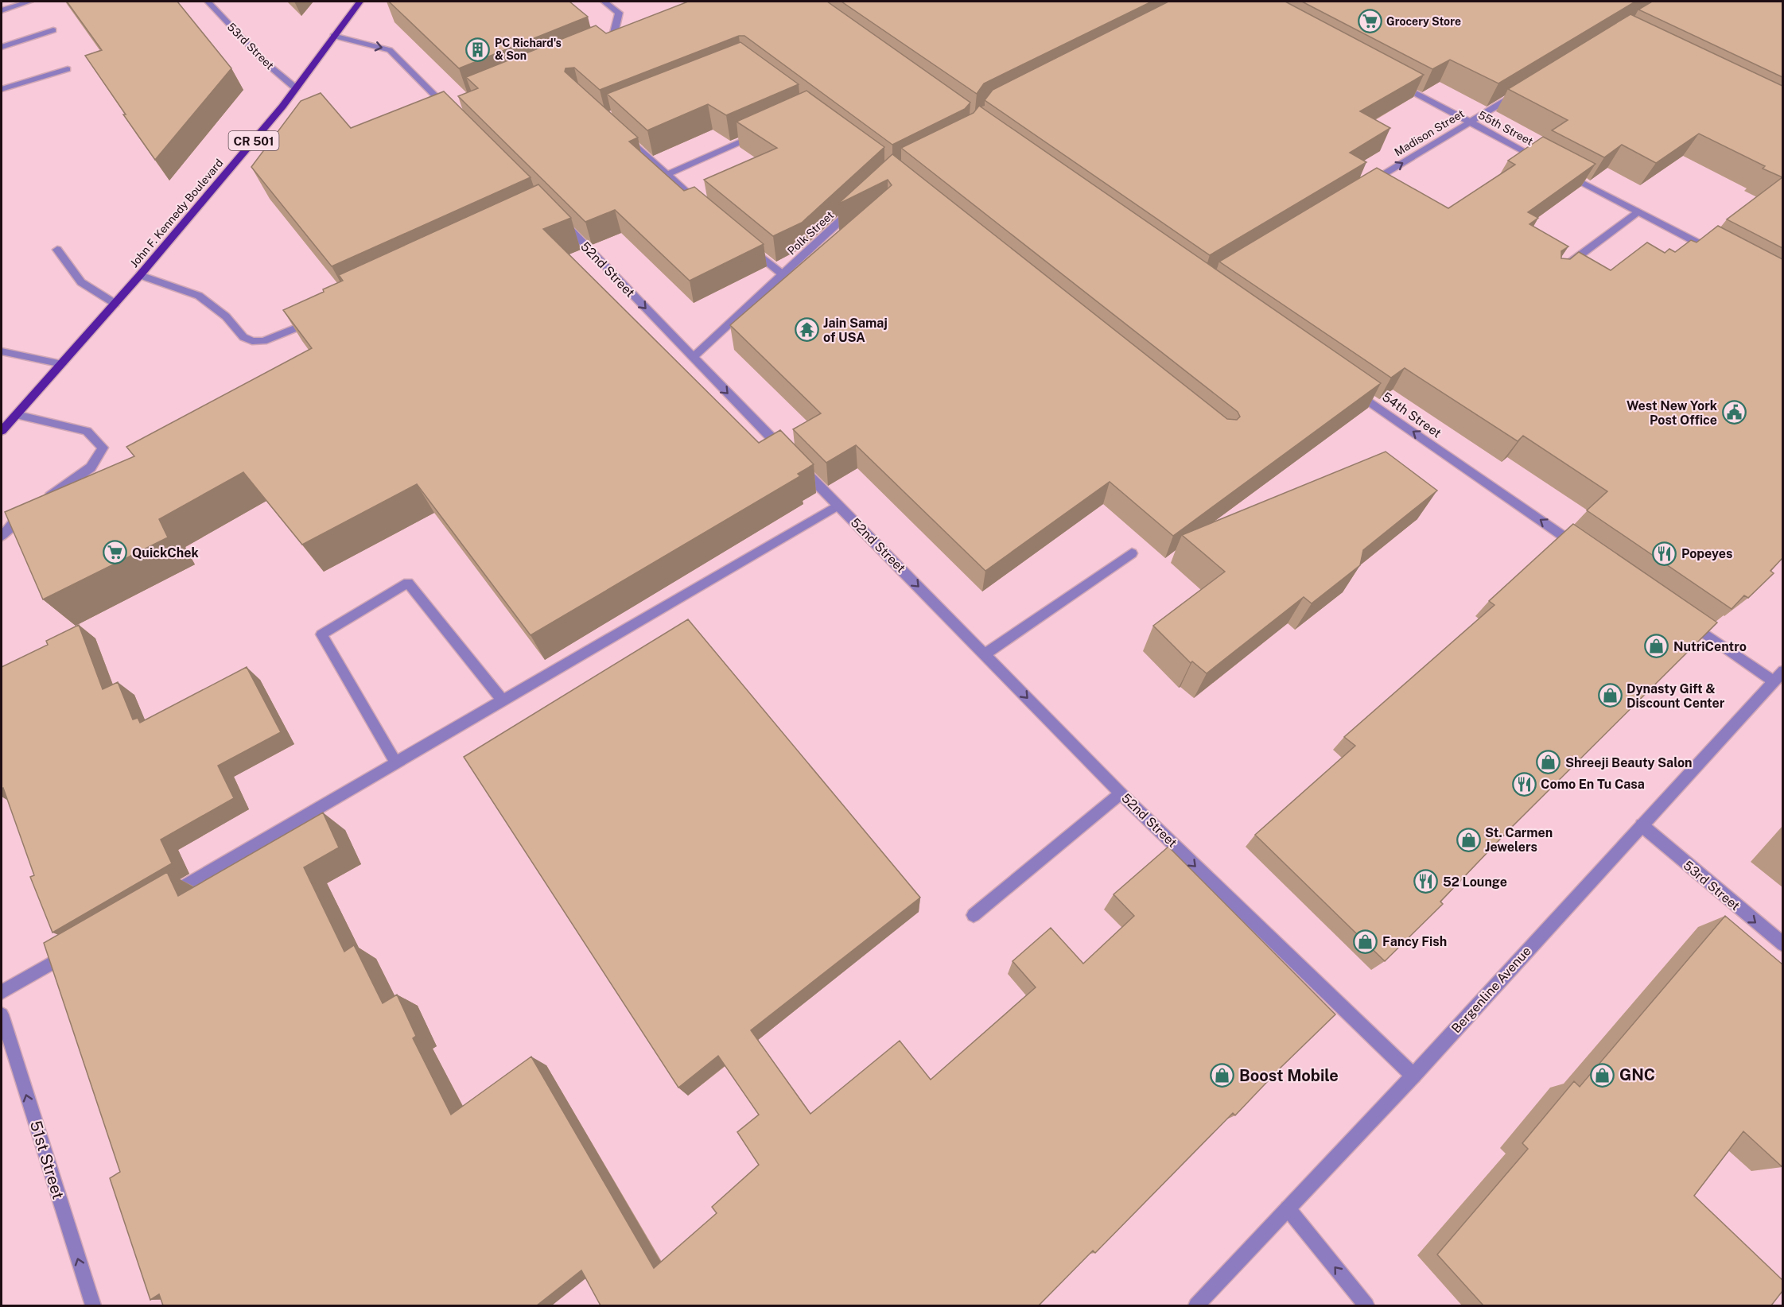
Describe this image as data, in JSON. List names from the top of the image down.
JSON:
{
  "streets": {
    "main road": ["CR 501", "John F. Kennedy Boulevard"],
    "street": [
      "53rd Street",
      "55th Street",
      "Madison Street",
      "Polk Street",
      "52nd Street",
      "54th Street",
      "Bergenline Avenue",
      "51st Street"
    ]
  },
  "crossings": [
    ["53rd Street", "John F. Kennedy Boulevard"],
    ["53rd Street", "Bergenline Avenue"],
    ["55th Street", "Madison Street"],
    ["Polk Street", "52nd Street"],
    ["52nd Street", "Bergenline Avenue"]
  ],
  "one_way": [
    "53rd Street",
    "Madison Street",
    "52nd Street",
    "54th Street",
    "51st Street"
  ],
  "places": {
    "supermarket": ["Grocery Store", "QuickChek"],
    "building": ["PC Richard's & Son"],
    "temple": ["Jain Samaj of USA"],
    "public building": ["West New York Post Office"],
    "restaurant": ["Popeyes", "Como En Tu Casa", "52 Lounge"],
    "shop": [
      "NutriCentro",
      "Dynasty Gift & Discount Center",
      "Shreeji Beauty Salon",
      "St. Carmen Jewelers",
      "Fancy Fish",
      "GNC",
      "Boost Mobile"
    ]
  }
}
